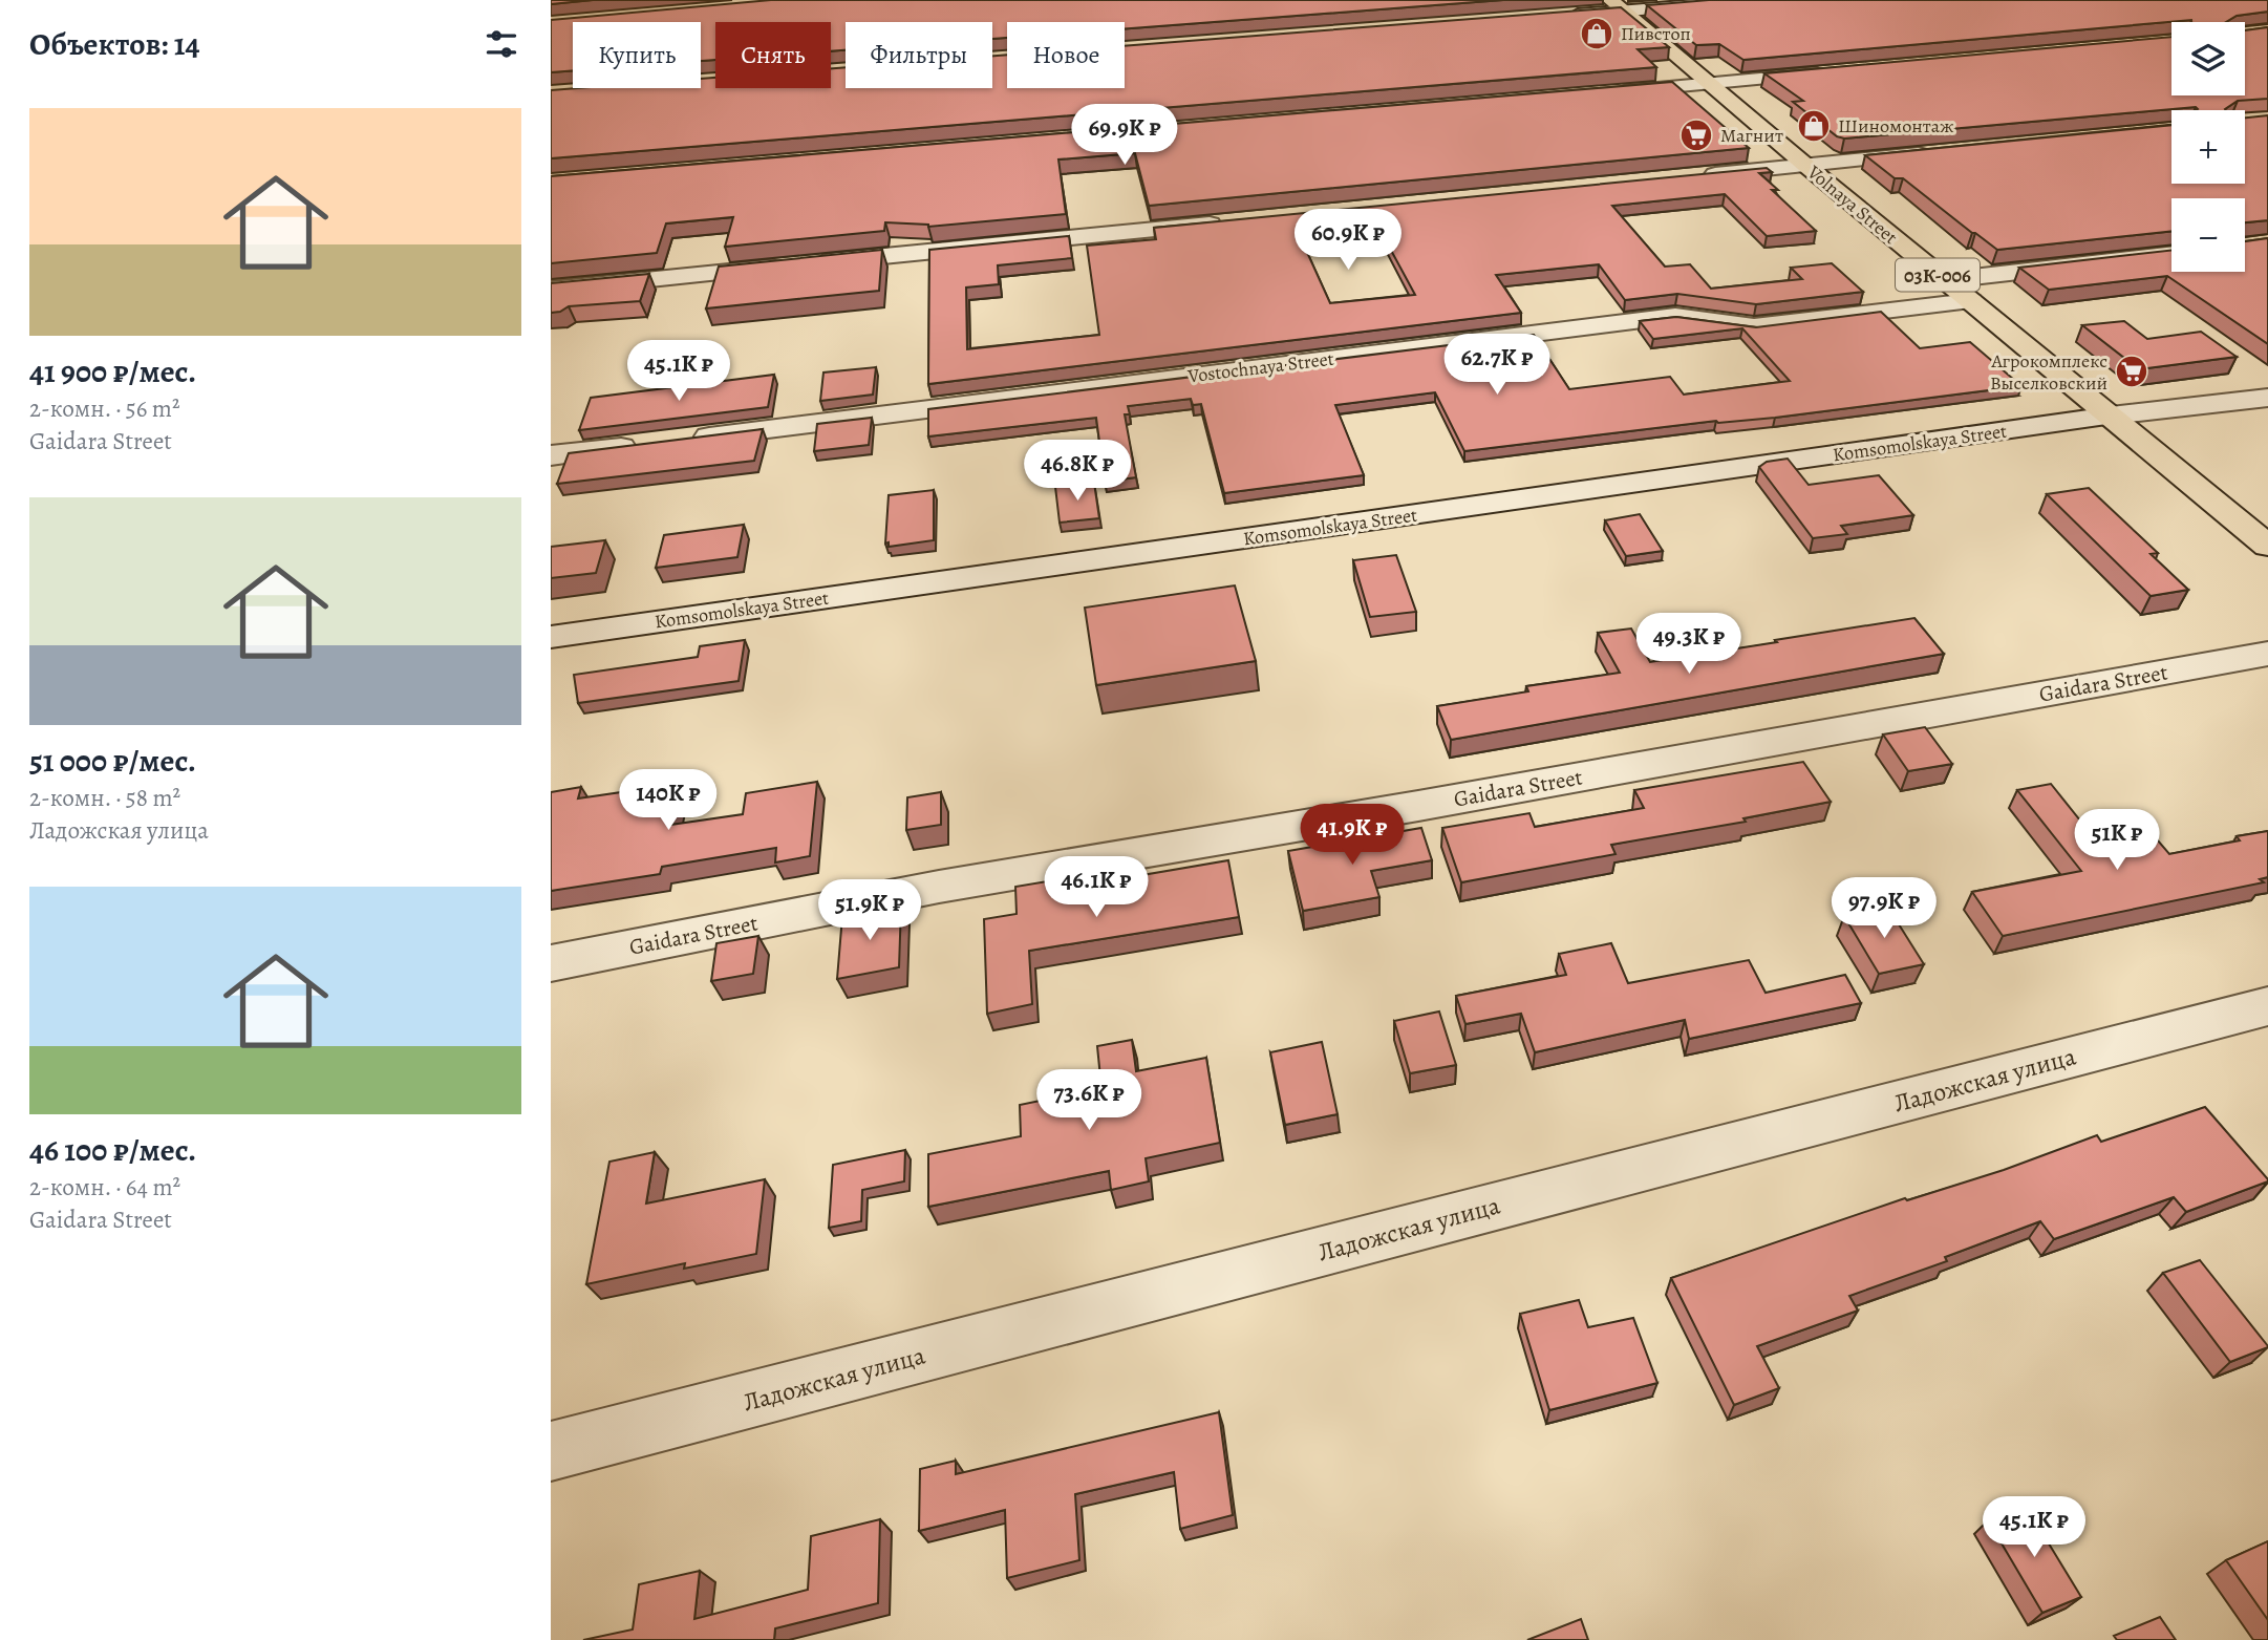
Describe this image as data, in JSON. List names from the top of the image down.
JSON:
{
  "streets": {
    "main road": ["Volnaya Street", "03К-006"],
    "street": [
      "Vostochnaya Street",
      "Komsomolskaya Street",
      "Gaidara Street",
      "Ладожская улица"
    ]
  },
  "crossings": [
    ["Volnaya Street", "Vostochnaya Street"],
    ["Volnaya Street", "Komsomolskaya Street"]
  ],
  "places": {
    "shop": ["Пивстоп", "Шиномонтаж"],
    "supermarket": ["Магнит", "Агрокомплекс Выселковский"]
  },
  "page": {
    "heading": "Объектов: 14",
    "map_buttons": ["+", "−"],
    "chip": [
      "Купить",
      "Снять",
      "Фильтры",
      "Новое"
    ],
    "list": [
      {
        "name": "41 900 ₽/мес.",
        "note": "2-комн. · 56 m² · Gaidara Street"
      },
      {
        "name": "51 000 ₽/мес.",
        "note": "2-комн. · 58 m² · Ладожская улица"
      },
      {
        "name": "46 100 ₽/мес.",
        "note": "2-комн. · 64 m² · Gaidara Street"
      }
    ],
    "price": [
      "69.9K ₽",
      "60.9K ₽",
      "62.7K ₽",
      "45.1K ₽",
      "46.8K ₽",
      "49.3K ₽",
      "140K ₽",
      "41.9K ₽",
      "51K ₽",
      "46.1K ₽",
      "97.9K ₽",
      "51.9K ₽",
      "73.6K ₽",
      "45.1K ₽"
    ]
  }
}
